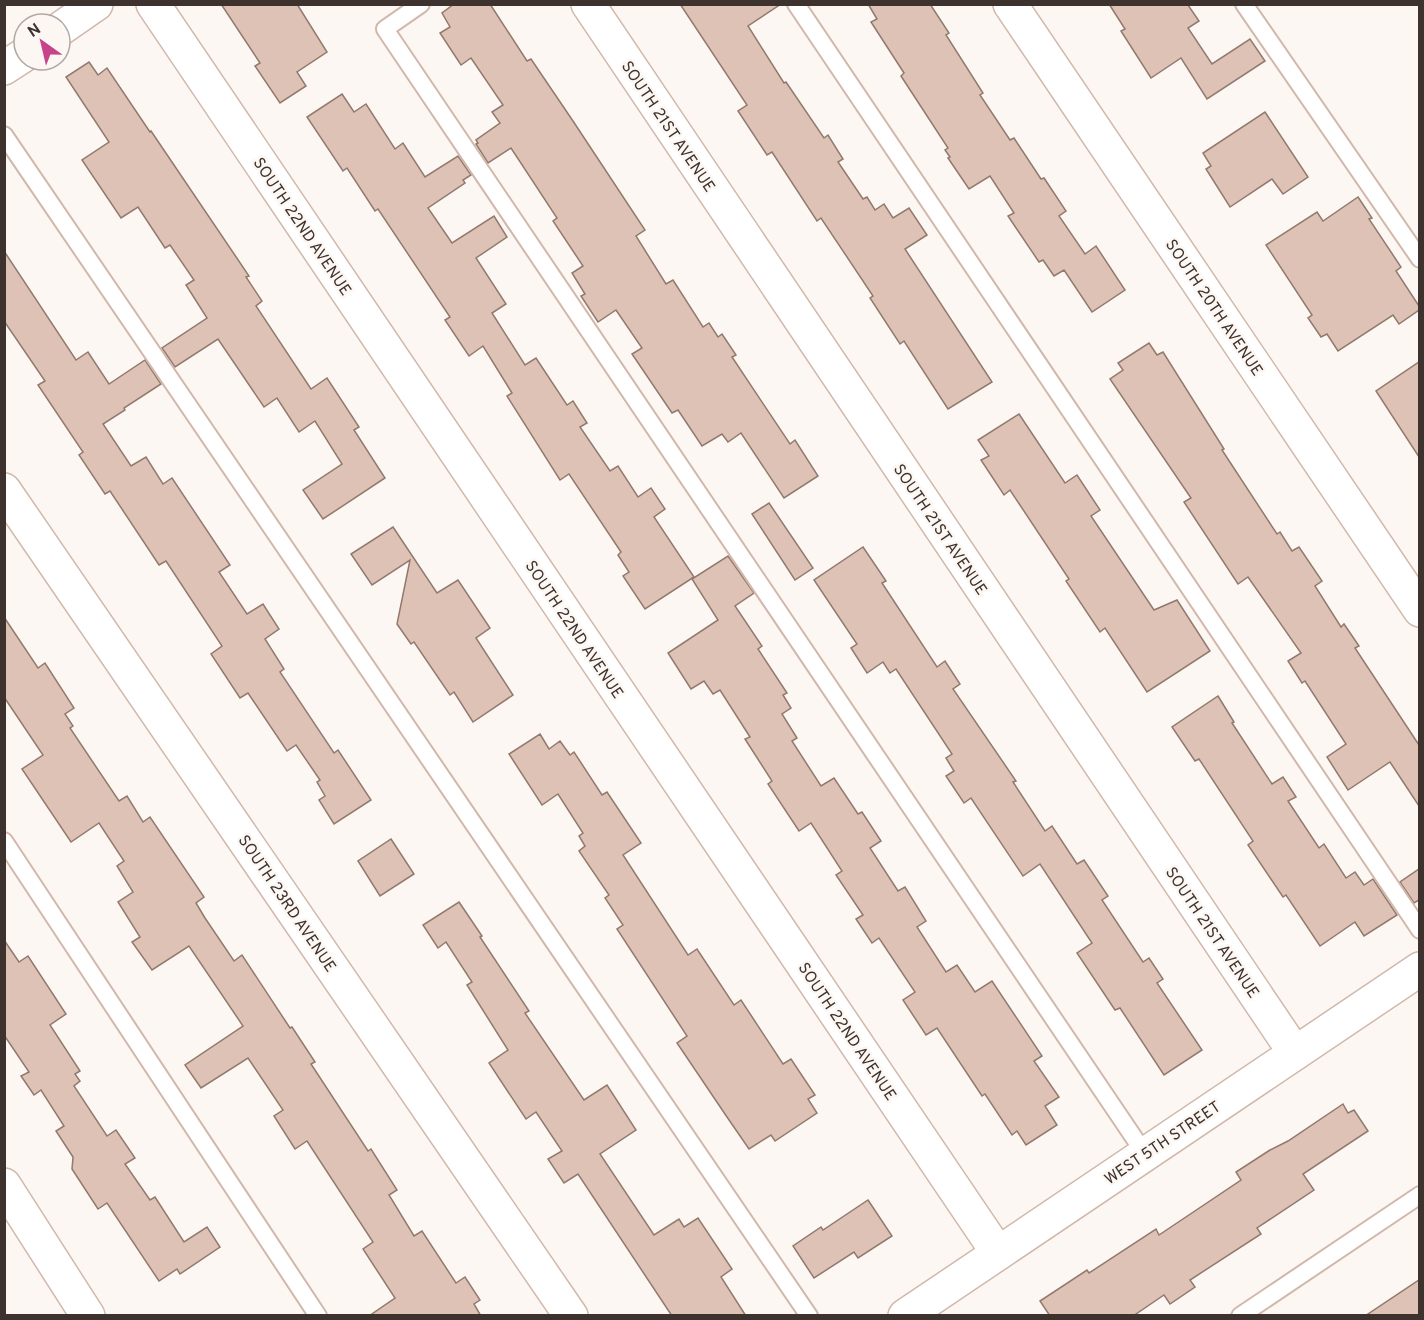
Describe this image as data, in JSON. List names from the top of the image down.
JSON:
{
  "streets": {
    "street": [
      "SOUTH 21ST AVENUE",
      "SOUTH 22ND AVENUE",
      "SOUTH 20TH AVENUE",
      "SOUTH 23RD AVENUE",
      "WEST 5TH STREET"
    ]
  },
  "crossings": [
    ["SOUTH 21ST AVENUE", "WEST 5TH STREET"],
    ["SOUTH 22ND AVENUE", "WEST 5TH STREET"]
  ],
  "north": "top left"
}
